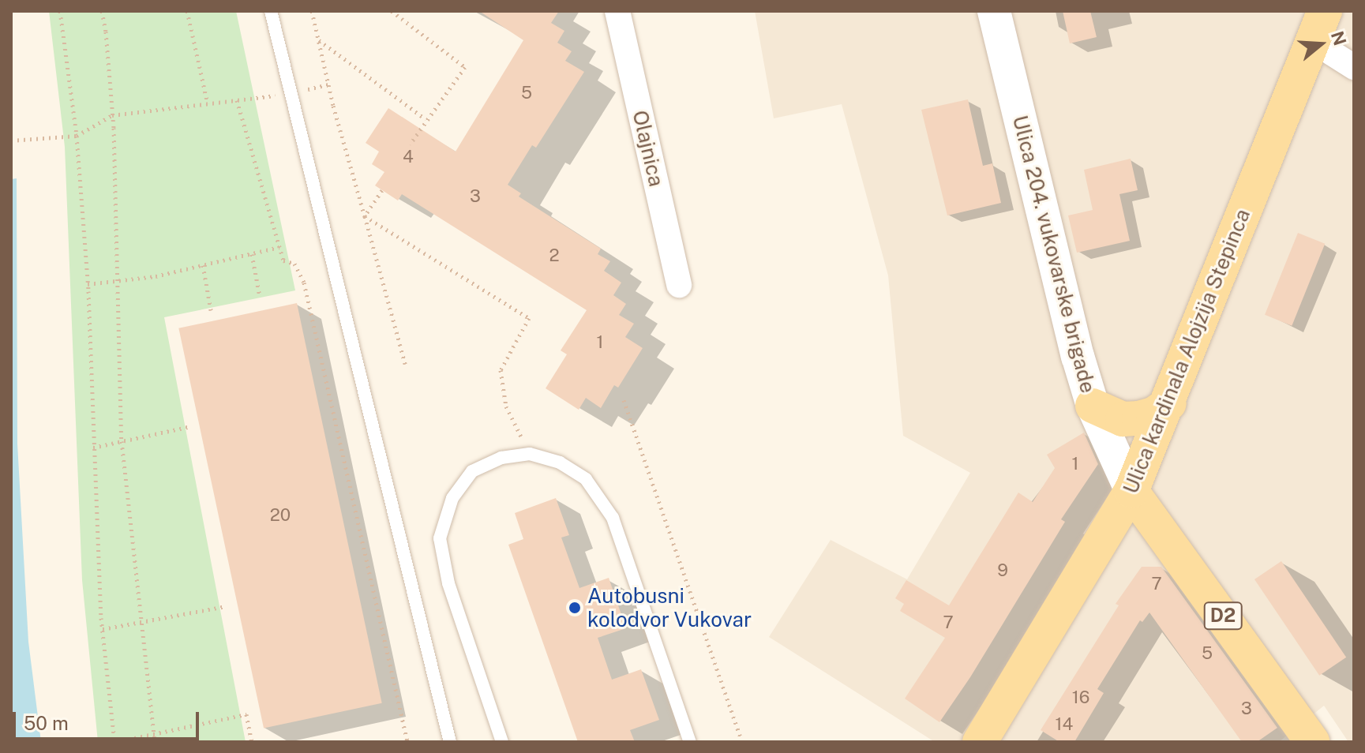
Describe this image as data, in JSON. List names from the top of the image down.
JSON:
{
  "streets": {
    "main road": ["Ulica kardinala Alojzija Stepinca", "D2"],
    "street": ["Olajnica", "Ulica 204. vukovarske brigade"]
  },
  "crossings": [
    ["Ulica 204. vukovarske brigade", "Ulica kardinala Alojzija Stepinca"],
    ["Ulica 204. vukovarske brigade", "D2"],
    ["Ulica kardinala Alojzija Stepinca", "D2"]
  ],
  "places": ["Autobusni kolodvor Vukovar"],
  "house_numbers": [
    "5",
    "4",
    "3",
    "2",
    "1",
    "1",
    "20",
    "9",
    "7",
    "7",
    "5",
    "16",
    "3",
    "14"
  ],
  "scale_bar": "50 m",
  "north": "right"
}
